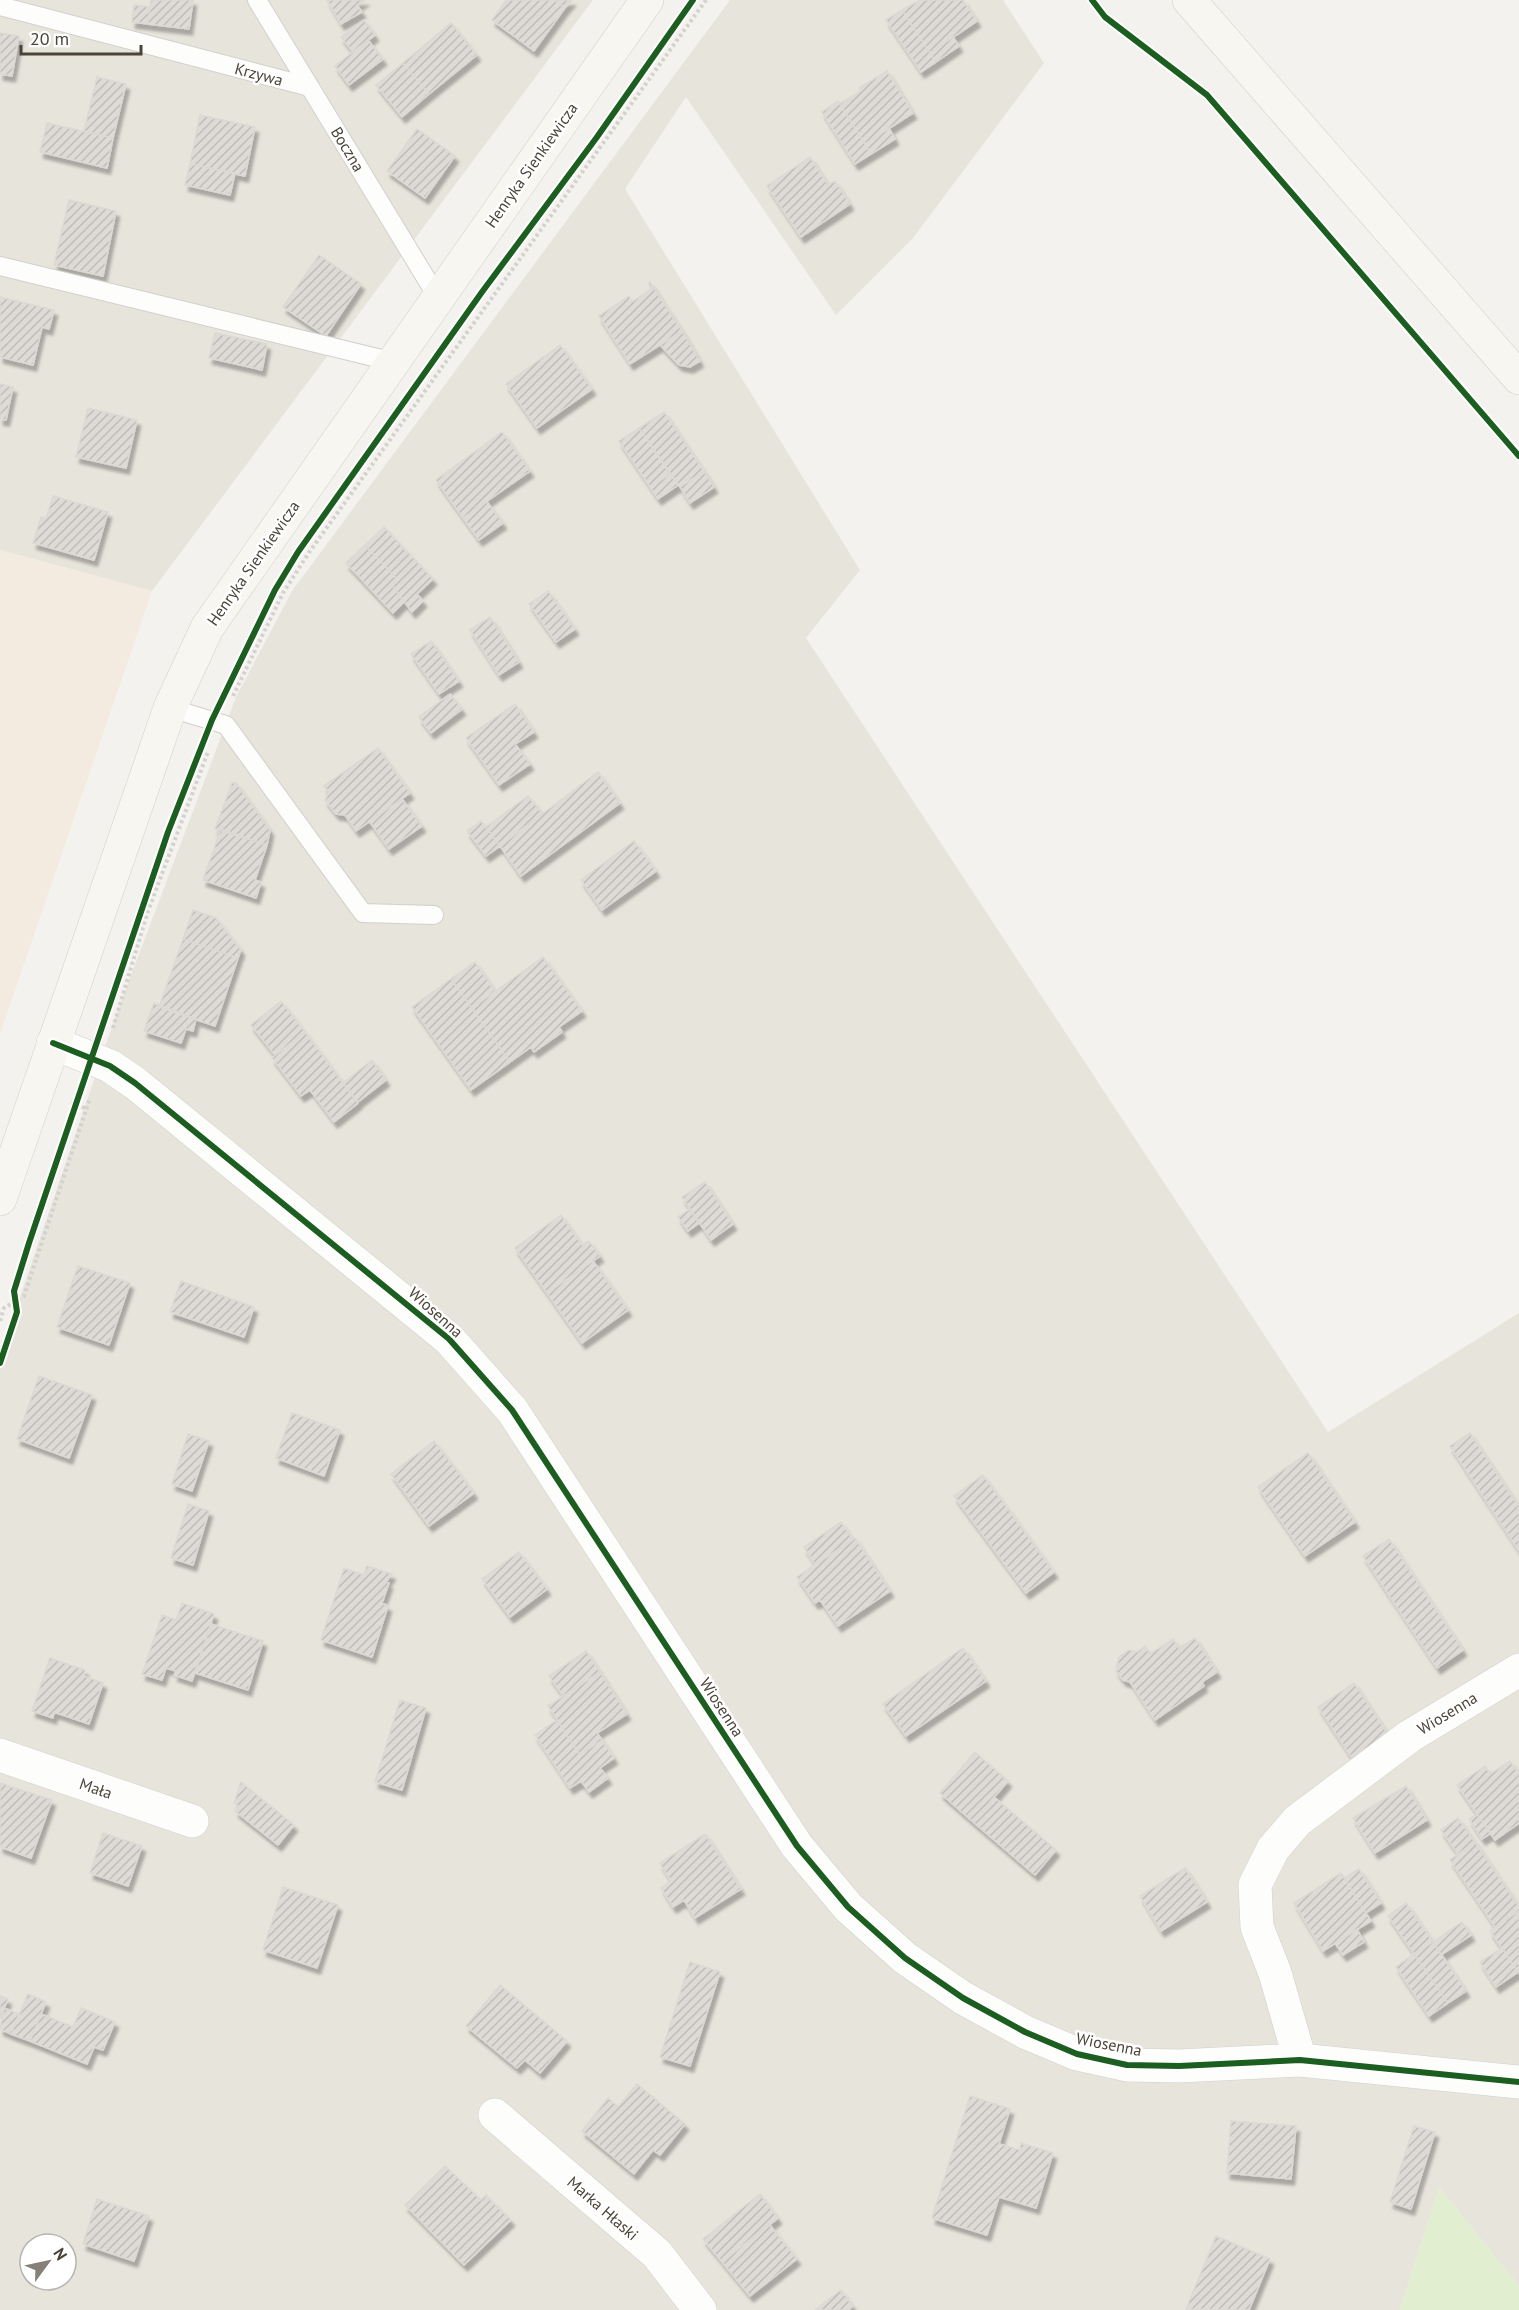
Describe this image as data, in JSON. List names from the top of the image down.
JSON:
{
  "streets": {
    "street": [
      "Henryka Sienkiewicza",
      "Wiosenna",
      "Mała",
      "Marka Hłaski"
    ],
    "lane": ["Krzywa", "Boczna"]
  },
  "crossings": [
    ["Krzywa", "Boczna"],
    ["Boczna", "Henryka Sienkiewicza"],
    ["Henryka Sienkiewicza", "Wiosenna"]
  ],
  "scale_bar": "20 m",
  "north": "top right"
}
